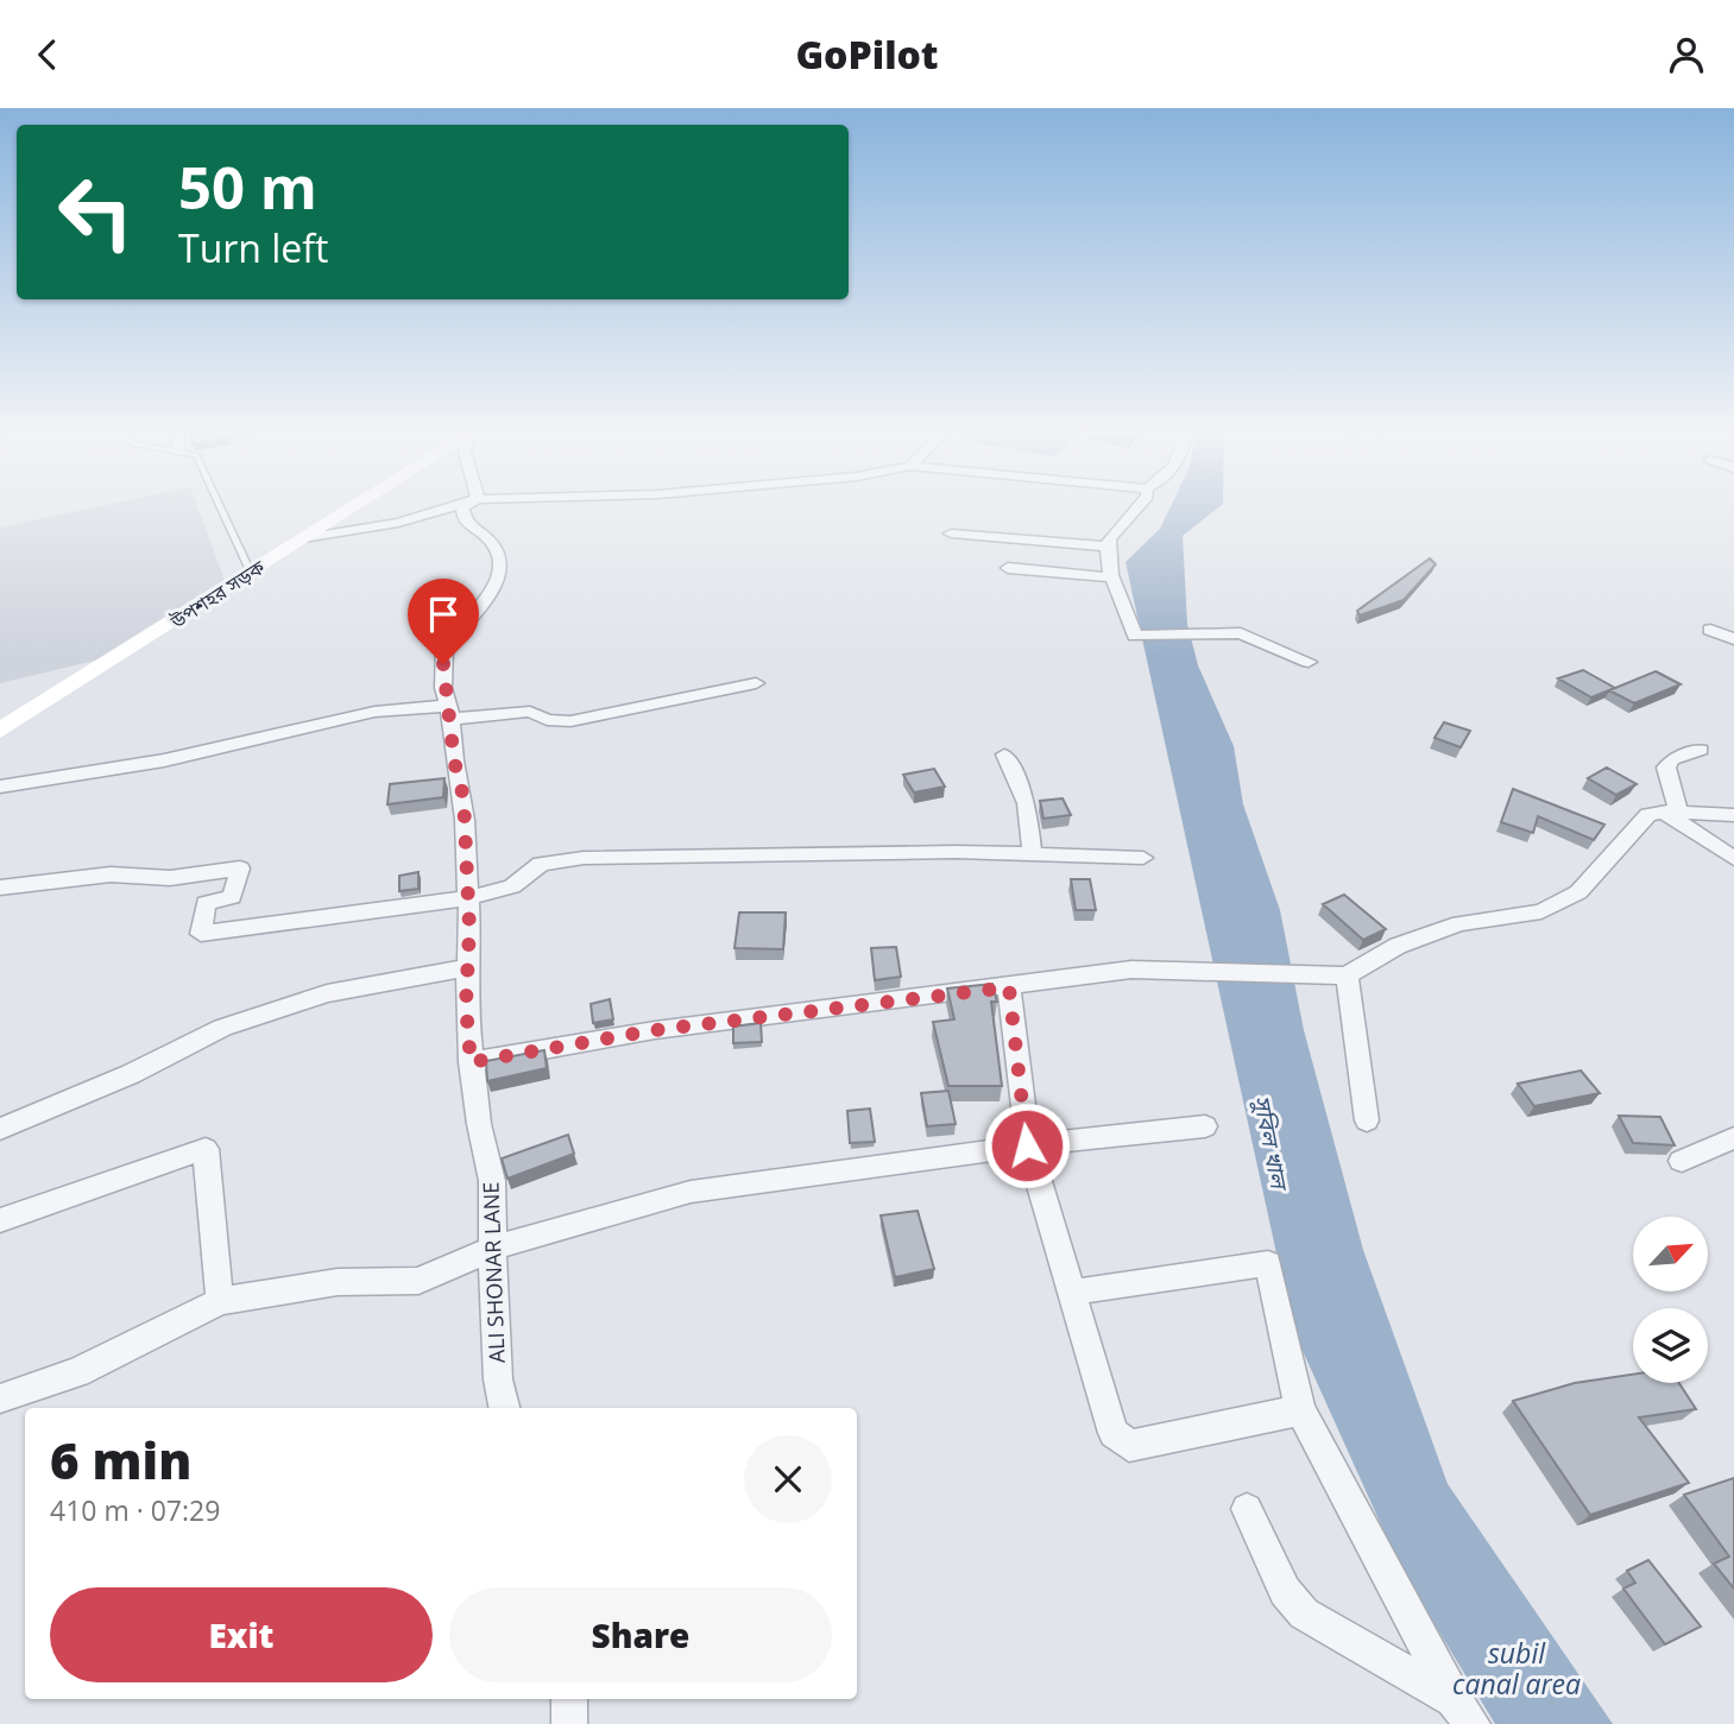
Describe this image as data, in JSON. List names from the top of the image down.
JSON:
{
  "streets": {
    "main road": ["উপশহর সড়ক"],
    "street": ["ALI SHONAR LANE"]
  },
  "water": ["সুবিল খাল", "subil canal area"],
  "north": "top right",
  "page": {
    "header": "GoPilot",
    "turn": ["50 m", "Turn left"],
    "heading": ["6 min", "410 m · 07:29"],
    "buttons": ["Exit", "Share"]
  }
}
